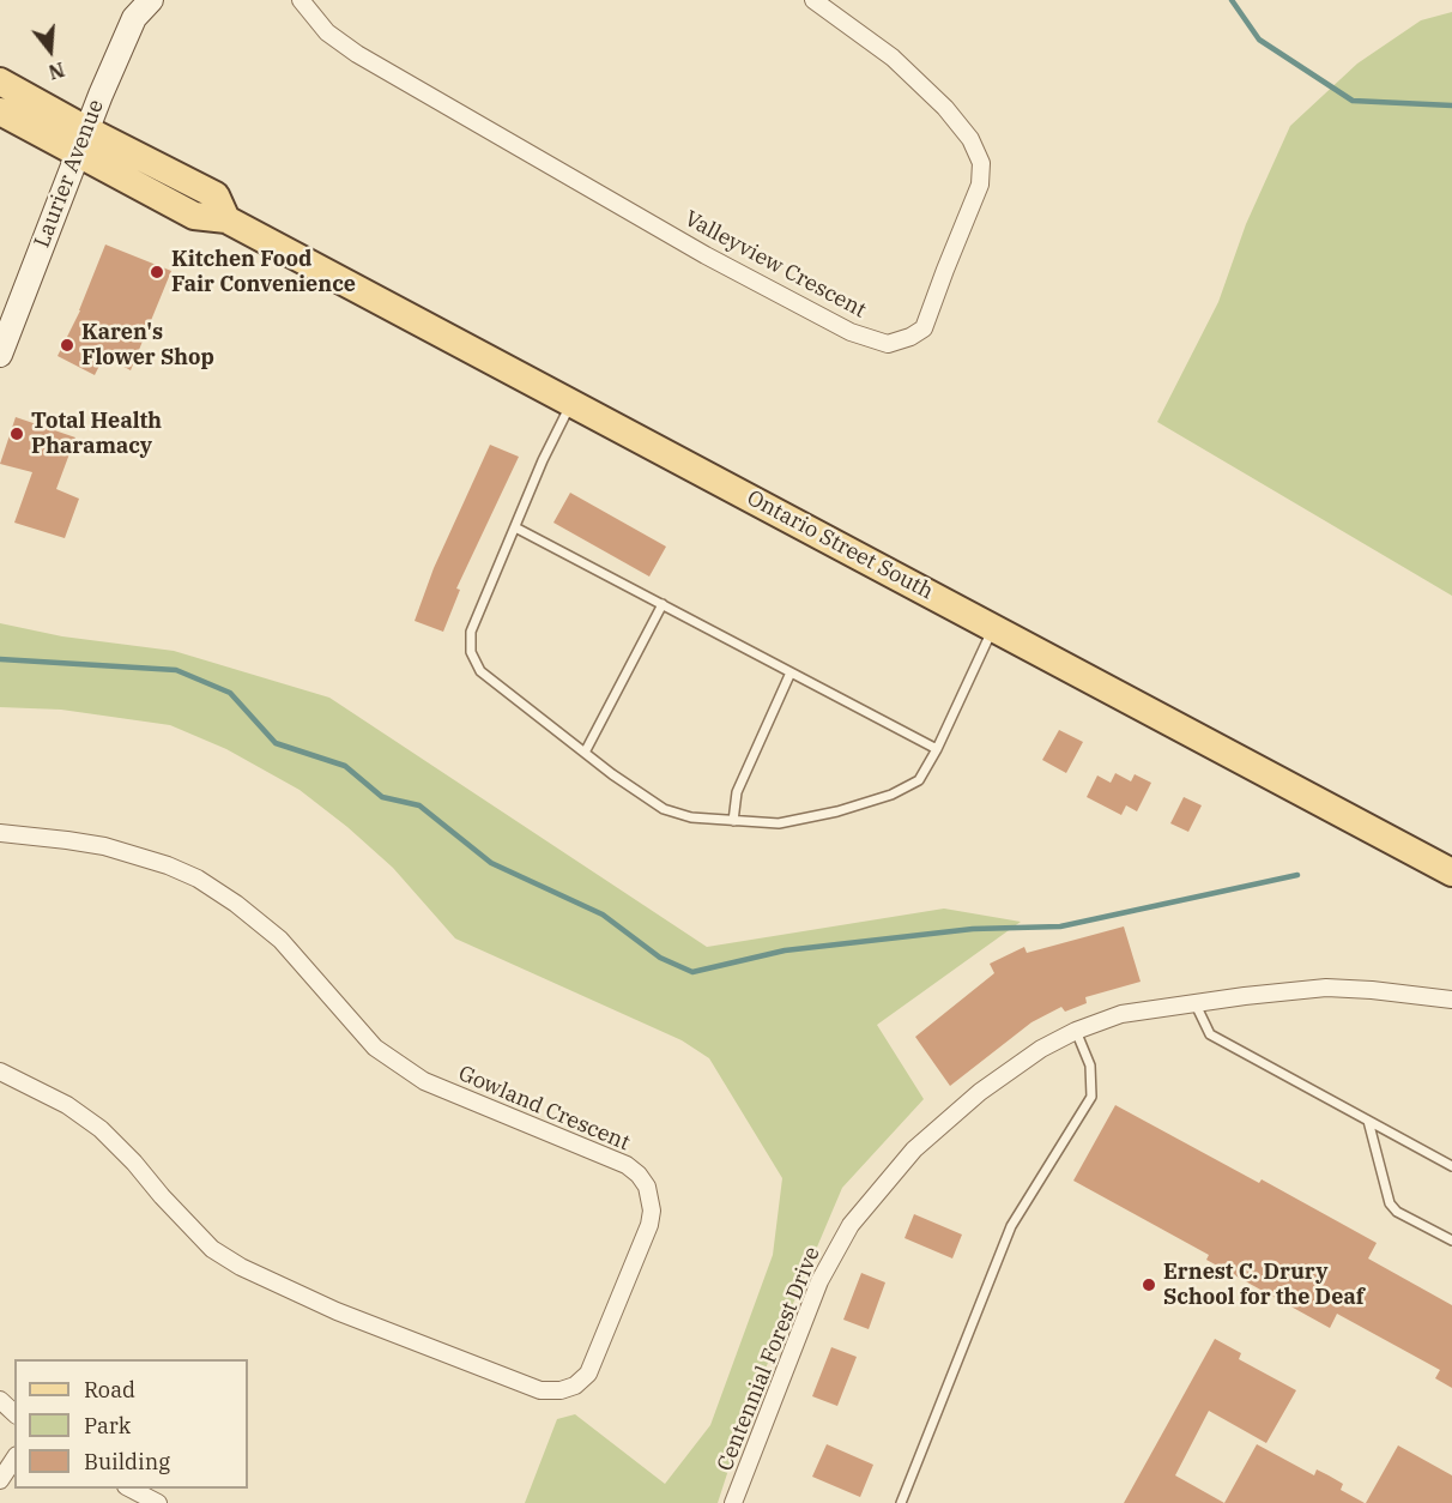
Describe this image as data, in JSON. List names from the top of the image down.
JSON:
{
  "streets": {
    "main road": ["Ontario Street South"],
    "street": [
      "Laurier Avenue",
      "Valleyview Crescent",
      "Gowland Crescent",
      "Centennial Forest Drive"
    ]
  },
  "crossings": [
    ["Laurier Avenue", "Ontario Street South"]
  ],
  "places": [
    "Kitchen Food Fair Convenience",
    "Karen's Flower Shop",
    "Total Health Pharamacy",
    "Ernest C. Drury School for the Deaf"
  ],
  "legend": ["Road", "Park", "Building"],
  "north": "bottom"
}
